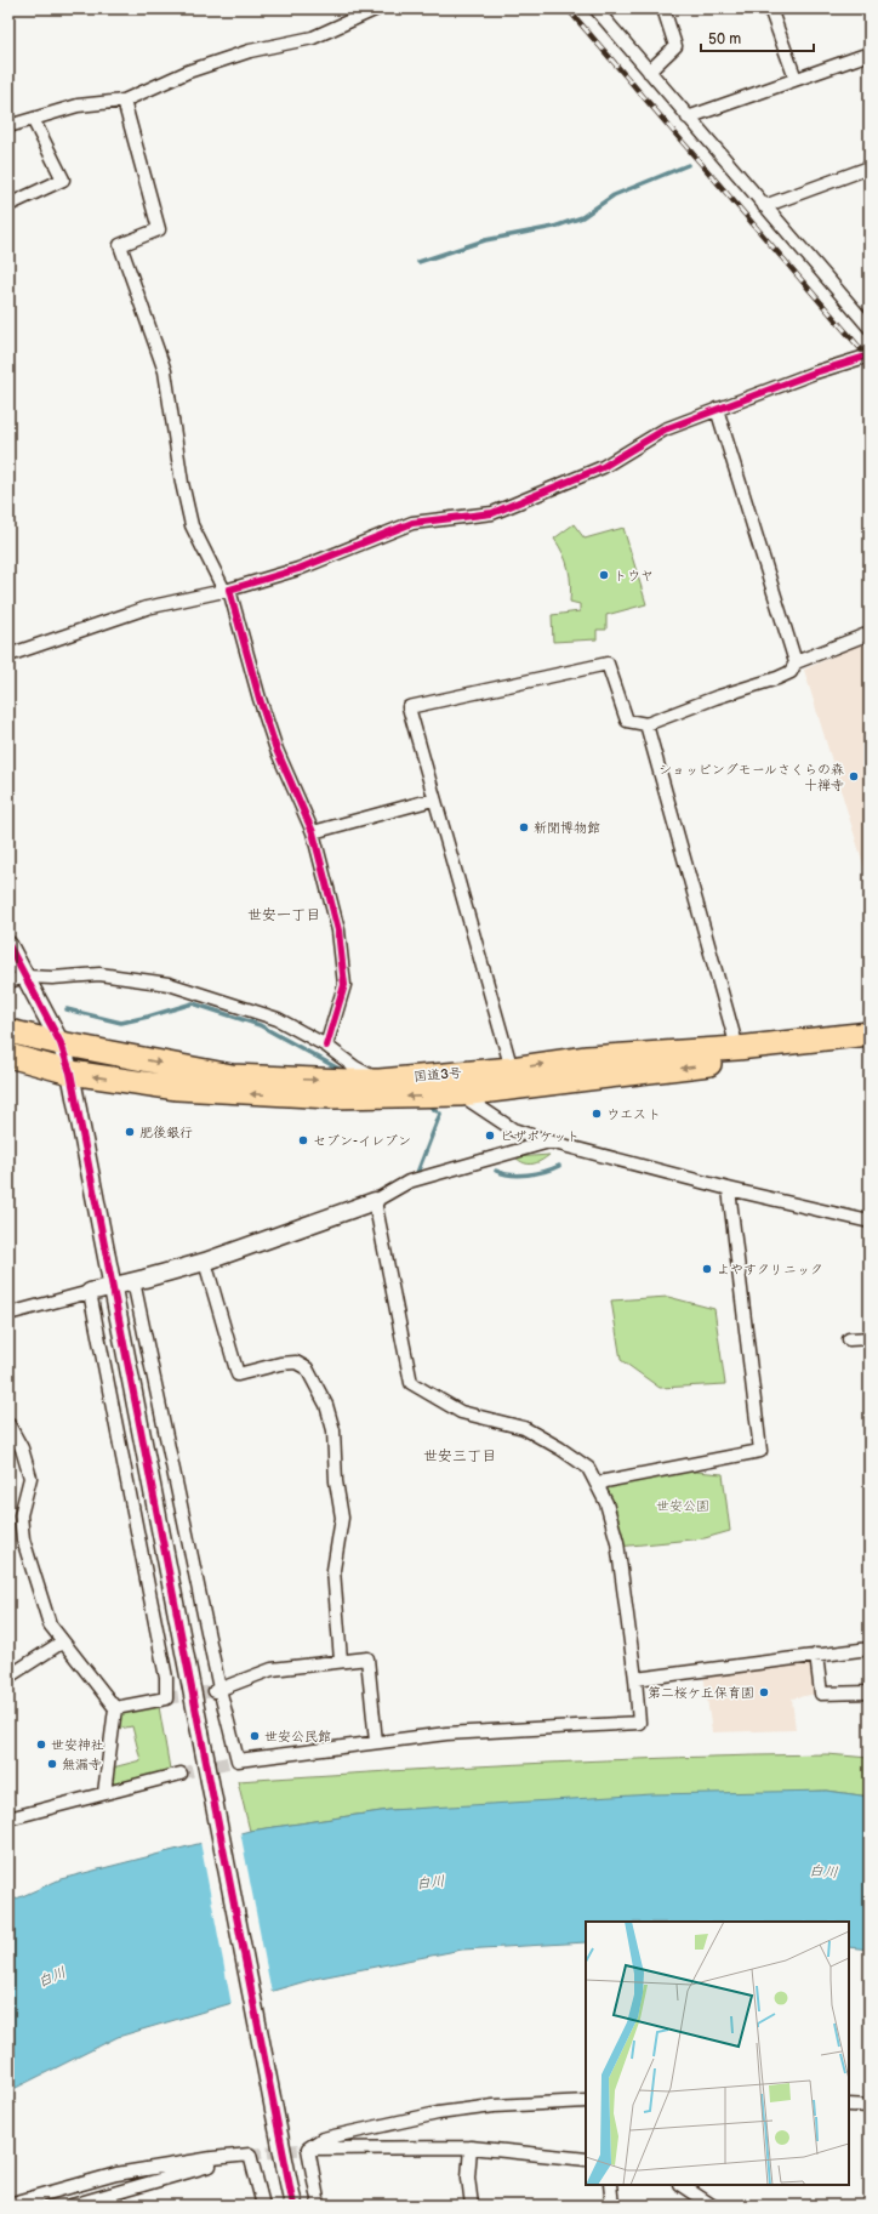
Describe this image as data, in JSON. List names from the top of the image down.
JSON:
{
  "streets": {
    "highway": ["国道3号"]
  },
  "districts": ["世安一丁目", "世安三丁目"],
  "water": ["白川"],
  "parks": ["世安公園"],
  "places": [
    "トウヤ",
    "ショッピングモールさくらの森 十禅寺",
    "新聞博物館",
    "ウエスト",
    "肥後銀行",
    "ピザポケット",
    "セブン-イレブン",
    "よやすクリニック",
    "第二桜ケ丘保育園",
    "世安公民館",
    "世安神社",
    "無漏寺"
  ],
  "scale_bar": "50 m"
}
